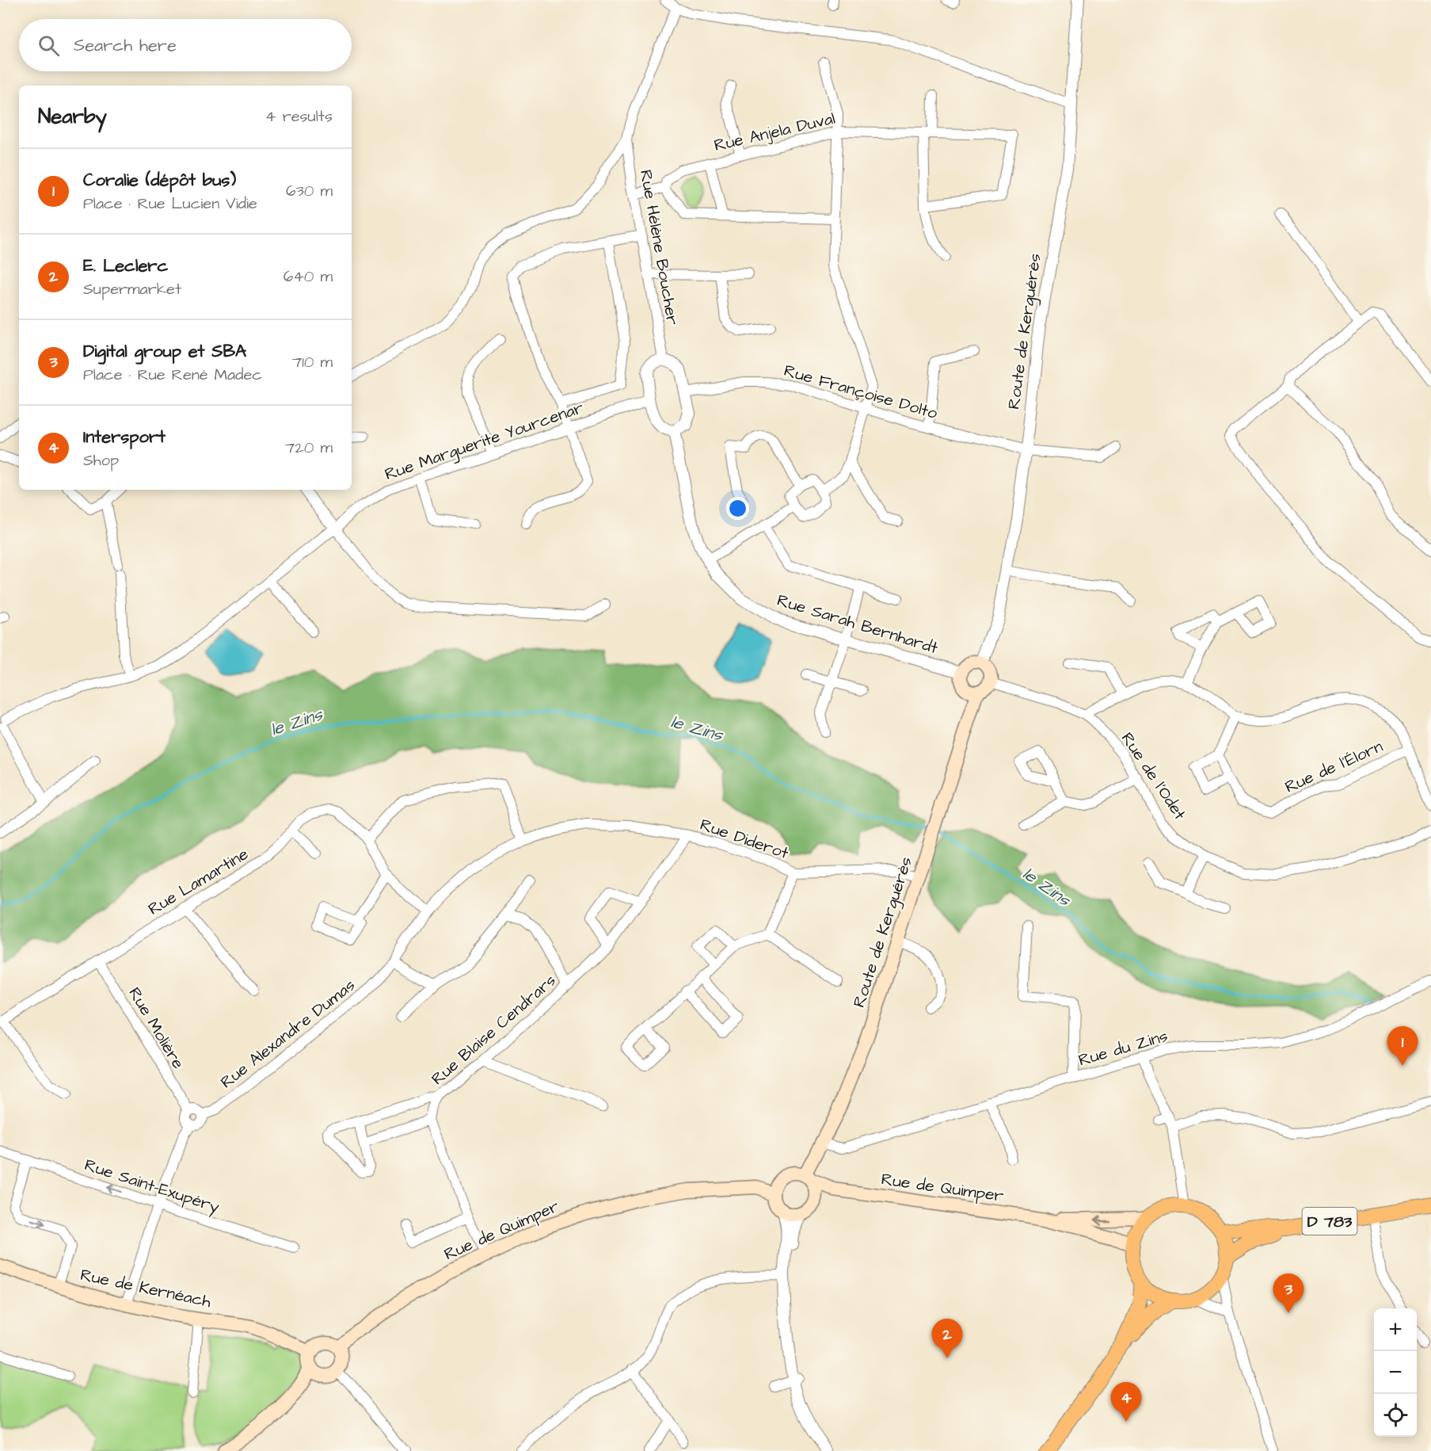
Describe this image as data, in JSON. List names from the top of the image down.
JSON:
{
  "streets": {
    "main road": [
      "Route de Kerguérès",
      "Rue de Quimper",
      "D 783",
      "Rue de Kernéach"
    ],
    "street": [
      "Rue Anjela Duval",
      "Rue Hélène Boucher",
      "Rue Françoise Dolto",
      "Rue Marguerite Yourcenar",
      "Rue Sarah Bernhardt",
      "Rue de l'Élorn",
      "Rue de l'Odet",
      "Rue Diderot",
      "Rue Lamartine",
      "Rue Molière",
      "Rue Blaise Cendrars",
      "Rue Alexandre Dumas",
      "Rue du Zins",
      "Rue Saint-Exupéry"
    ]
  },
  "crossings": [
    ["Route de Kerguérès", "Rue Françoise Dolto"],
    ["Route de Kerguérès", "Rue Sarah Bernhardt"],
    ["Route de Kerguérès", "Rue de l'Odet"],
    ["Route de Kerguérès", "Rue Diderot"],
    ["Route de Kerguérès", "Rue du Zins"],
    ["Route de Kerguérès", "Rue de Quimper"],
    ["Rue Sarah Bernhardt", "Rue de l'Odet"],
    ["Rue Diderot", "Rue Blaise Cendrars"],
    ["Rue Diderot", "Rue Alexandre Dumas"],
    ["Rue Lamartine", "Rue Molière"],
    ["Rue Lamartine", "Rue Alexandre Dumas"],
    ["Rue Molière", "Rue Alexandre Dumas"],
    ["Rue de Quimper", "D 783"],
    ["Rue de Quimper", "Rue de Kernéach"]
  ],
  "one_way": ["Rue Saint-Exupéry"],
  "water": ["le Zins"],
  "page": {
    "search": "Search here",
    "heading": ["Nearby", "4 results"],
    "list": [
      {
        "mark": "1",
        "name": "Coralie (dépôt bus)",
        "note": "Place · Rue Lucien Vidie",
        "value": "630 m"
      },
      {
        "mark": "2",
        "name": "E. Leclerc",
        "note": "Supermarket",
        "value": "640 m"
      },
      {
        "mark": "3",
        "name": "Digital group et SBA",
        "note": "Place · Rue René Madec",
        "value": "710 m"
      },
      {
        "mark": "4",
        "name": "Intersport",
        "note": "Shop",
        "value": "720 m"
      }
    ],
    "pins": [
      "1",
      "3",
      "2",
      "4"
    ],
    "map_buttons": ["+", "−"]
  }
}
